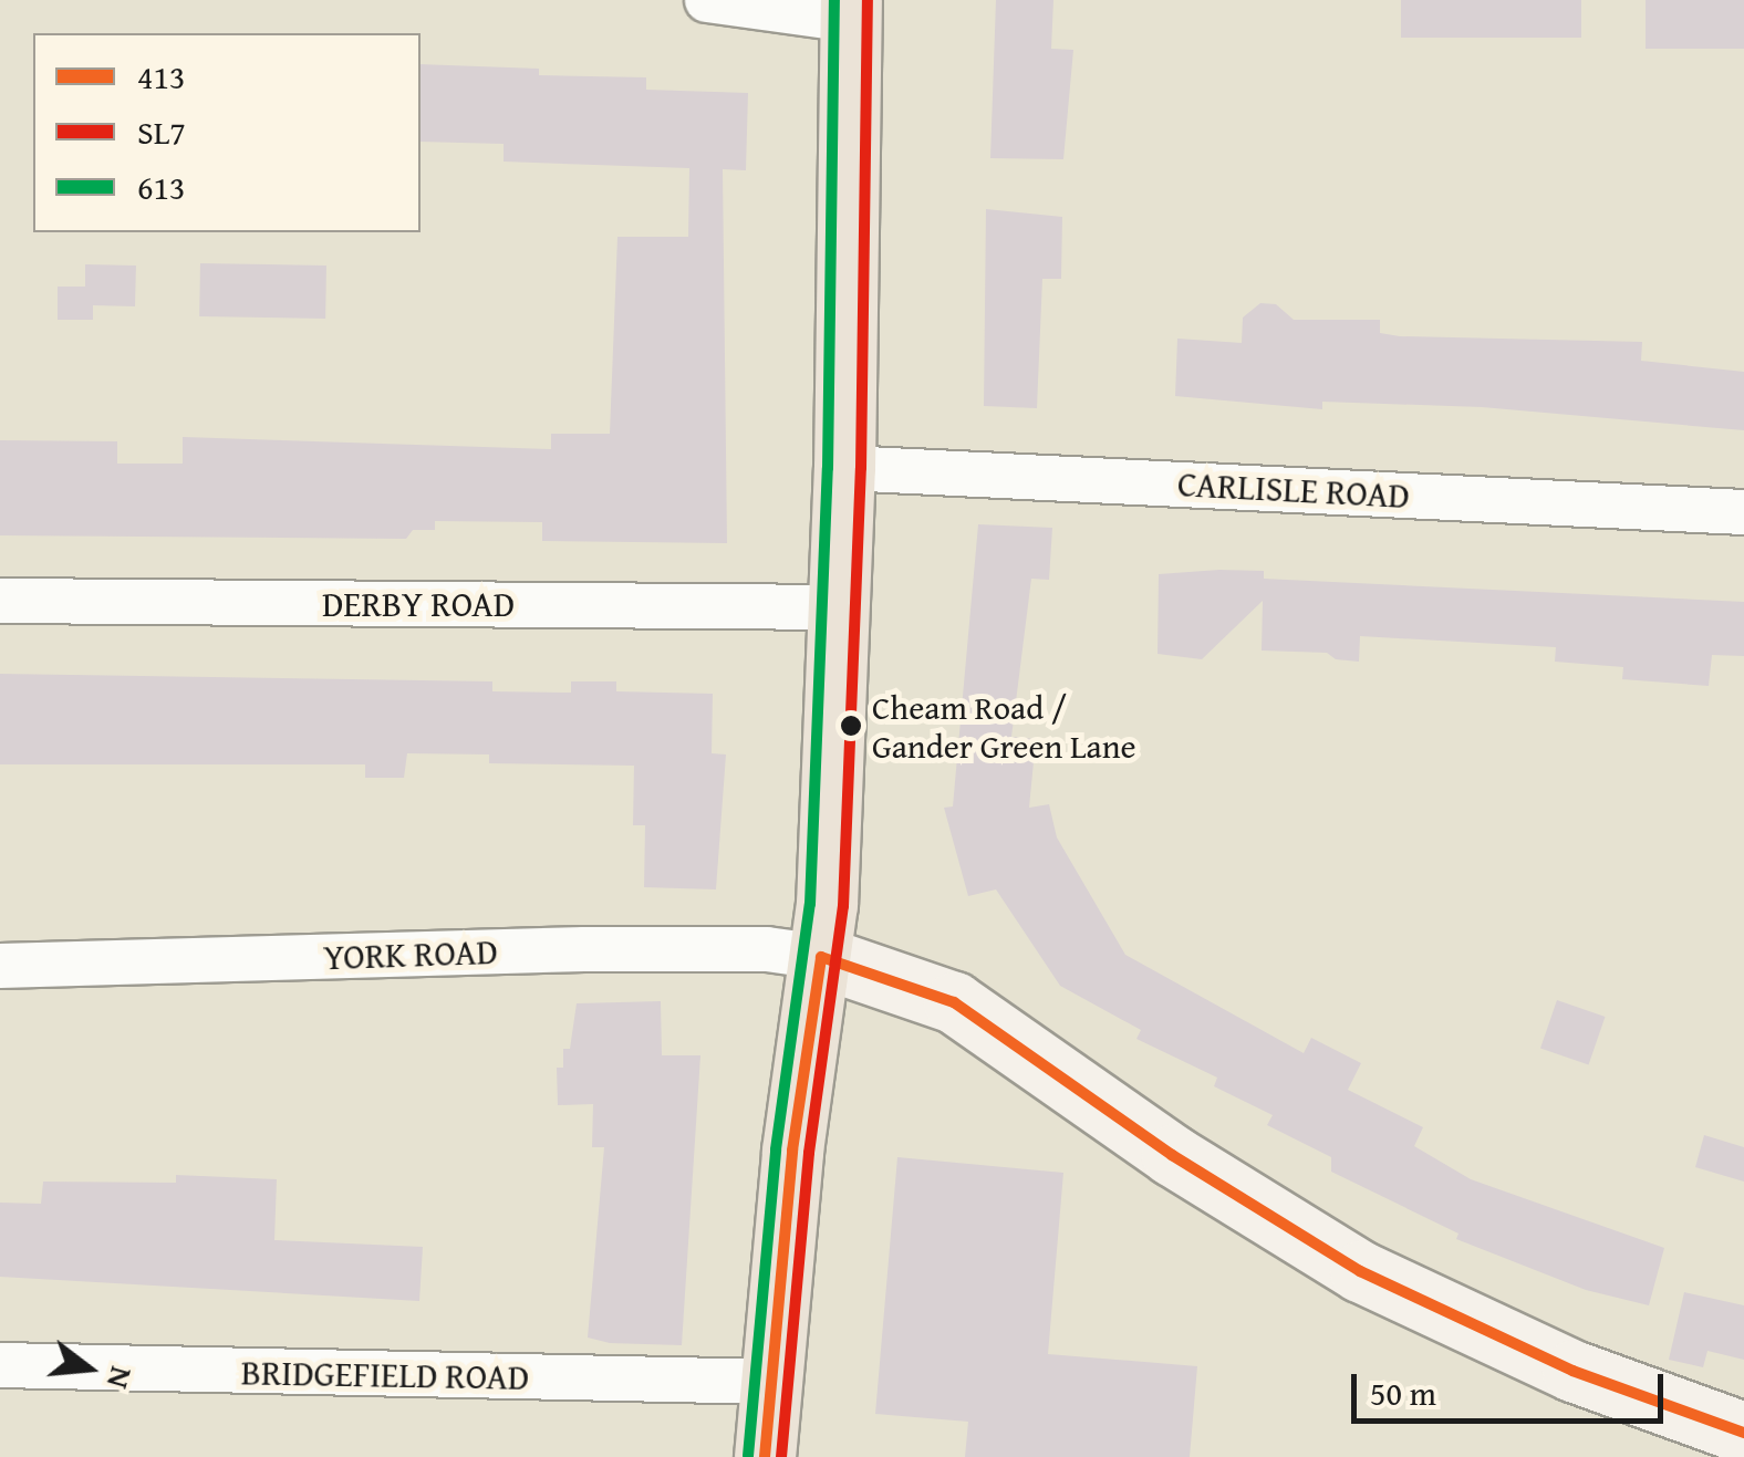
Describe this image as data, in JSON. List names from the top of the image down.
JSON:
{
  "streets": {
    "street": [
      "CARLISLE ROAD",
      "DERBY ROAD",
      "YORK ROAD",
      "BRIDGEFIELD ROAD"
    ]
  },
  "places": ["Cheam Road / Gander Green Lane"],
  "lines": ["transit line SL7", "transit line 613", "transit line 413"],
  "legend": ["413", "SL7", "613"],
  "scale_bar": "50 m",
  "north": "right"
}
